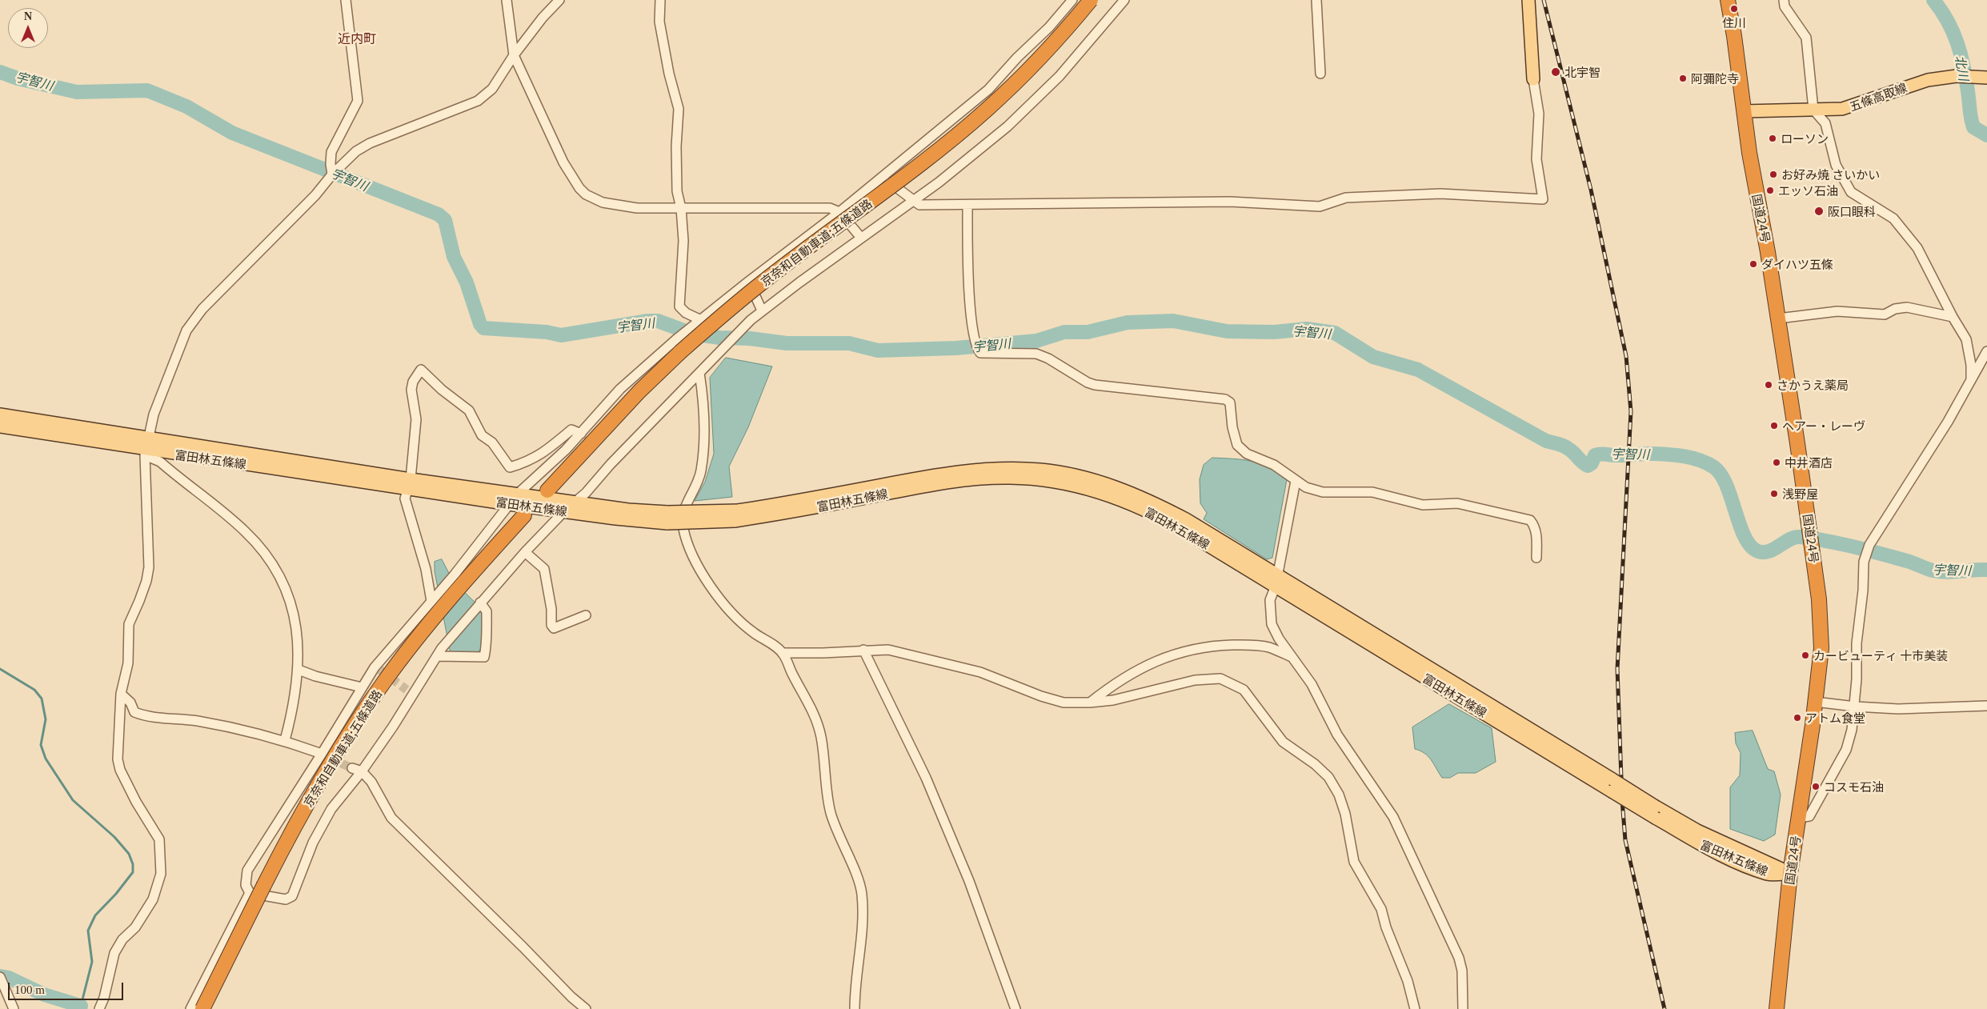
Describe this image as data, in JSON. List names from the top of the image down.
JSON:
{
  "streets": {
    "highway": ["国道24号", "京奈和自動車道;五條道路"],
    "main road": ["五條高取線", "富田林五條線"]
  },
  "crossings": [
    ["五條高取線", "国道24号"],
    ["国道24号", "富田林五條線"]
  ],
  "districts": ["近内町"],
  "water": ["北川", "宇智川"],
  "places": [
    "住川",
    "北宇智",
    "阿彌陀寺",
    "ローソン",
    "お好み焼 さいかい",
    "エッソ石油",
    "阪口眼科",
    "ダイハツ五條",
    "さかうえ薬局",
    "ヘアー・レーヴ",
    "中井酒店",
    "浅野屋",
    "カービューティ 十市美装",
    "アトム食堂",
    "コスモ石油"
  ],
  "scale_bar": "100 m",
  "north": "top"
}
